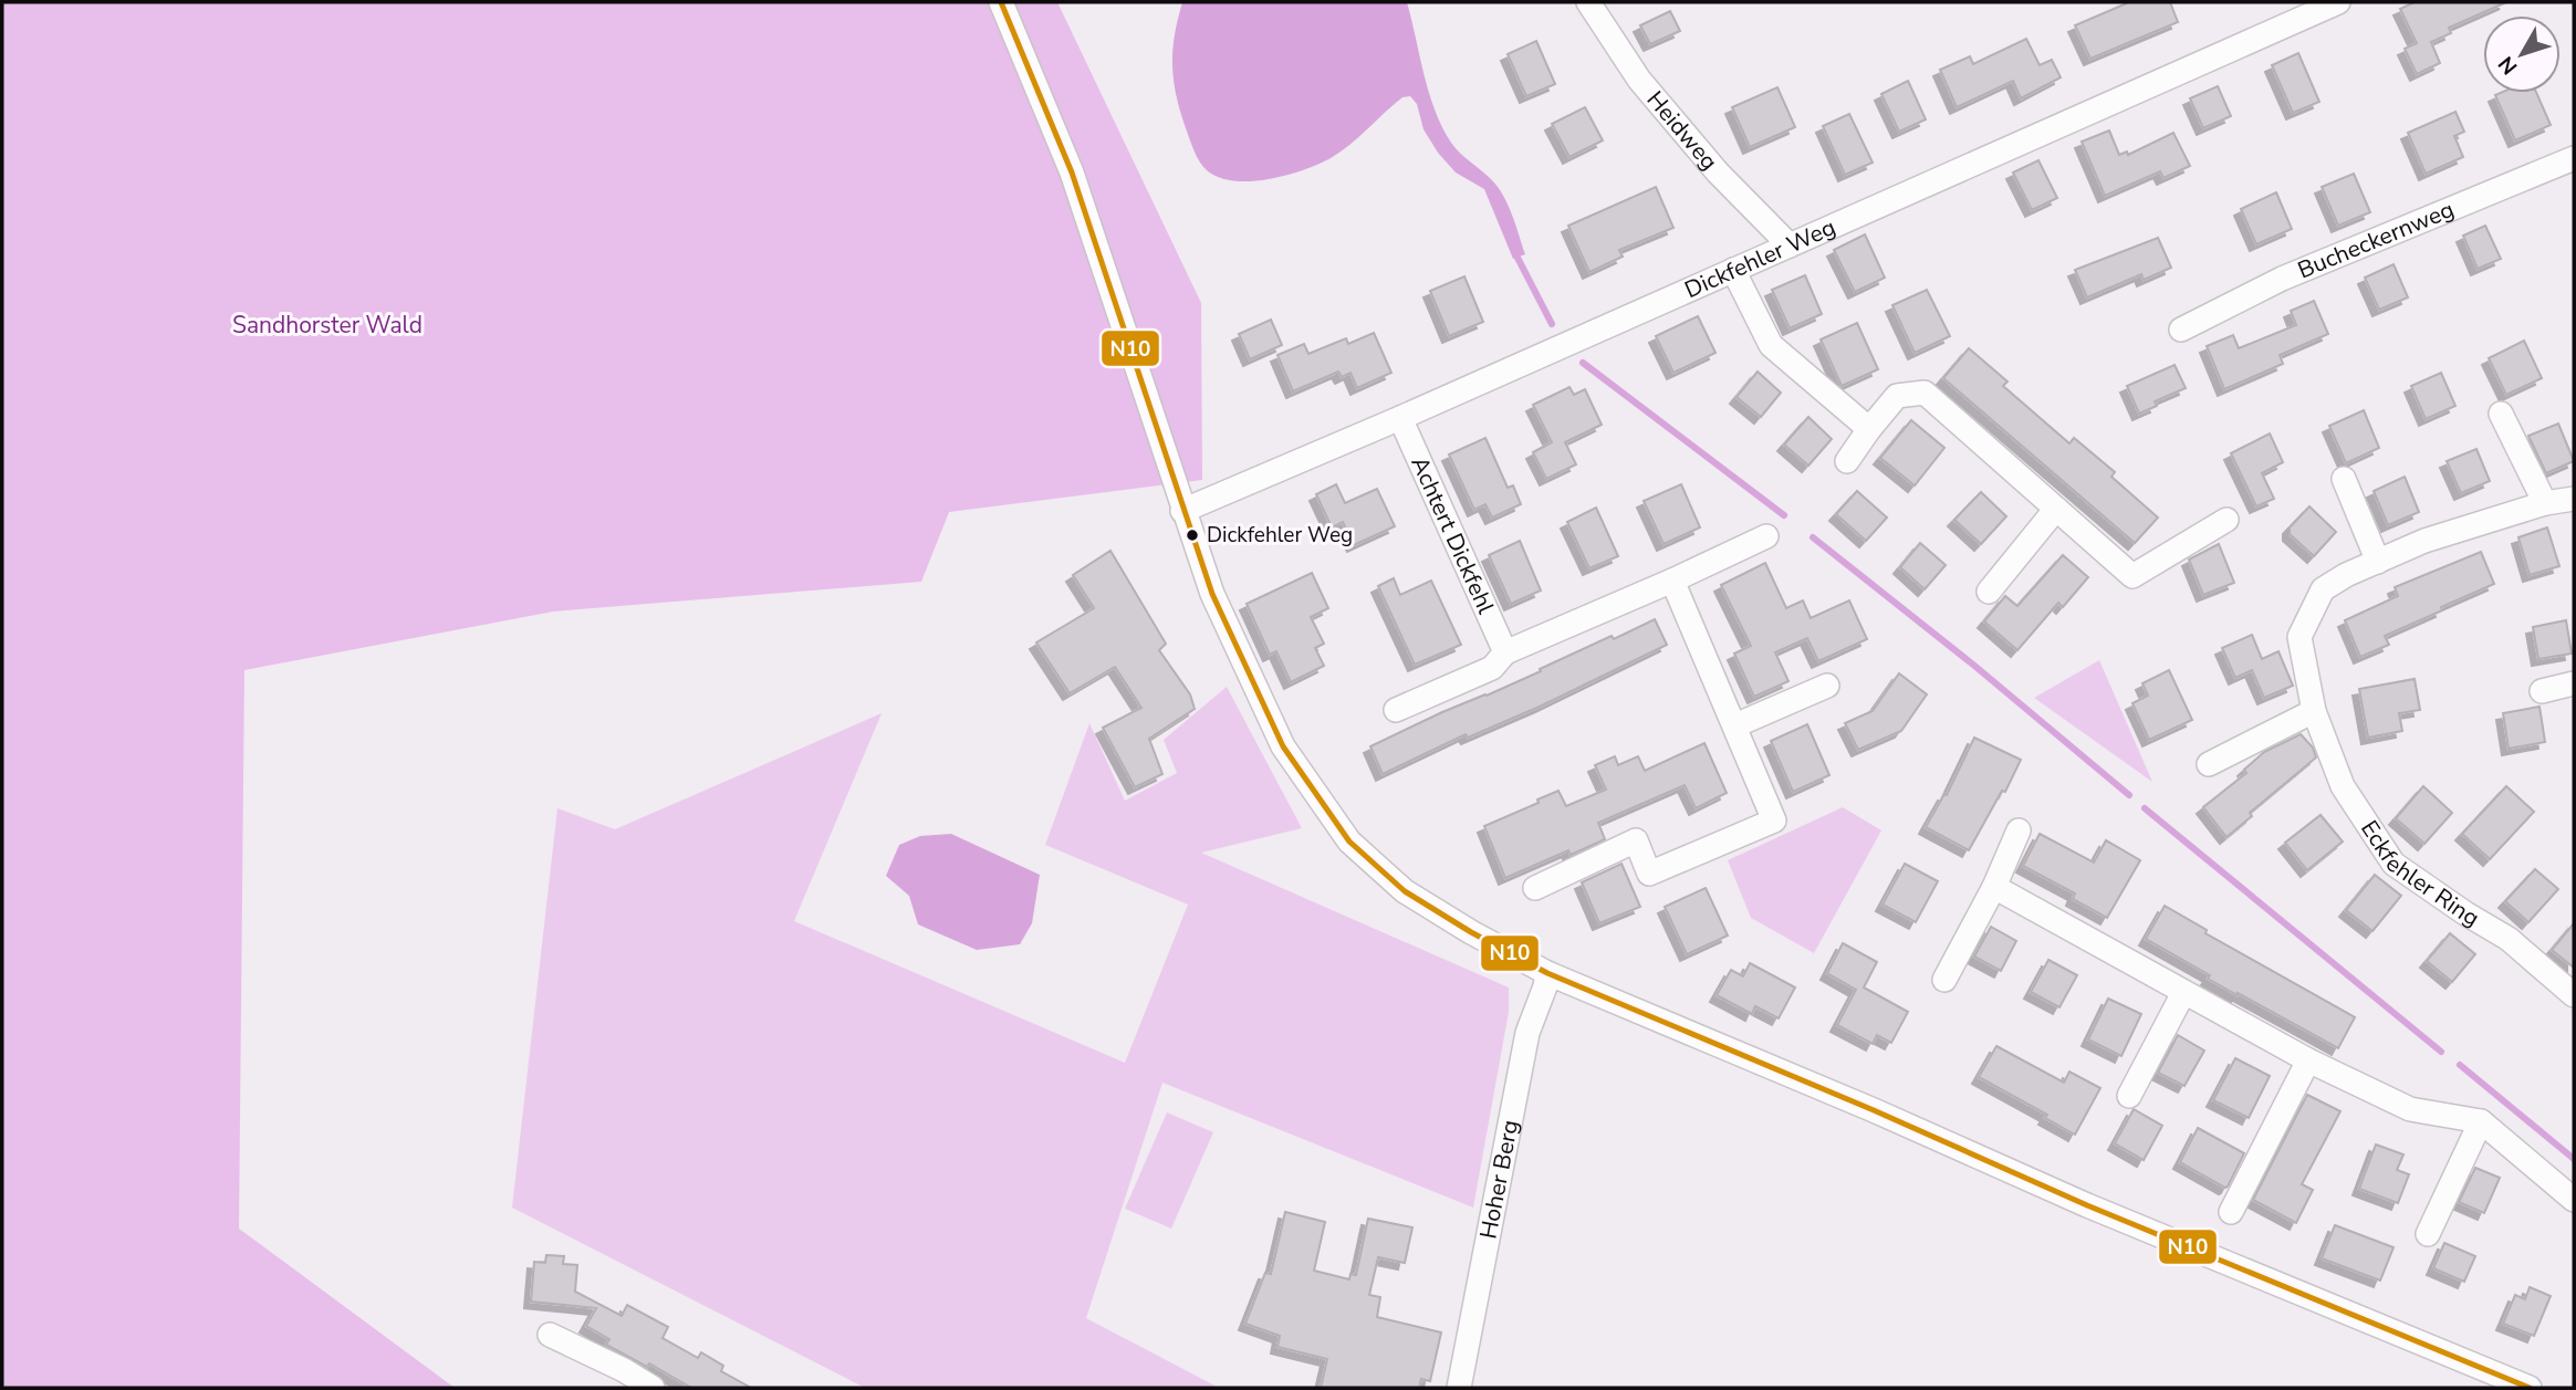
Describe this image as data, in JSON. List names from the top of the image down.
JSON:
{
  "streets": {
    "street": [
      "Heidweg",
      "Bucheckernweg",
      "Dickfehler Weg",
      "Achtert Dickfehl",
      "Eckfehler Ring",
      "Hoher Berg"
    ]
  },
  "crossings": [
    ["Heidweg", "Dickfehler Weg"],
    ["Dickfehler Weg", "Achtert Dickfehl"]
  ],
  "parks": ["Sandhorster Wald"],
  "places": ["Dickfehler Weg"],
  "lines": ["transit line N10"],
  "north": "bottom left"
}
